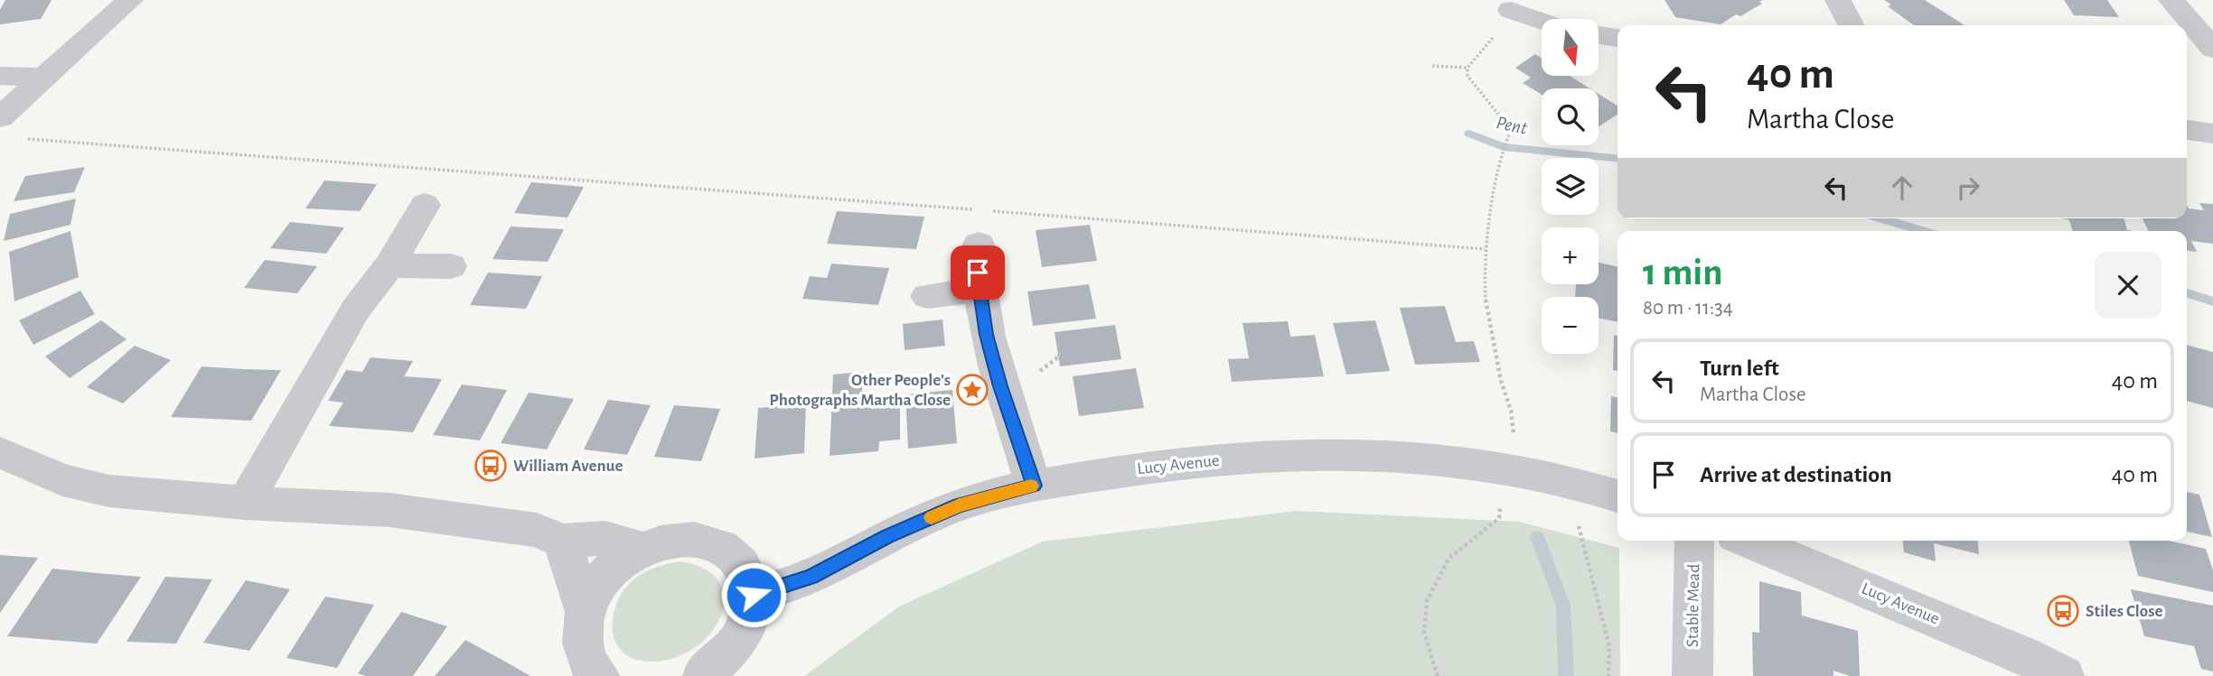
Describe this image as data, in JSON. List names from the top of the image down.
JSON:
{
  "streets": {
    "street": ["Lucy Avenue", "Stable Mead"]
  },
  "water": ["Pent"],
  "places": {
    "place": ["Other People's Photographs Martha Close"],
    "bus stop": ["William Avenue", "Stiles Close"]
  },
  "north": "bottom",
  "page": {
    "map_buttons": ["+", "−"],
    "turn": ["40 m", "Martha Close"],
    "heading": ["1 min", "80 m · 11:34"],
    "list": [
      {
        "name": "Turn left",
        "note": "Martha Close",
        "value": "40 m"
      },
      {
        "name": "Arrive at destination",
        "value": "40 m"
      }
    ]
  }
}
